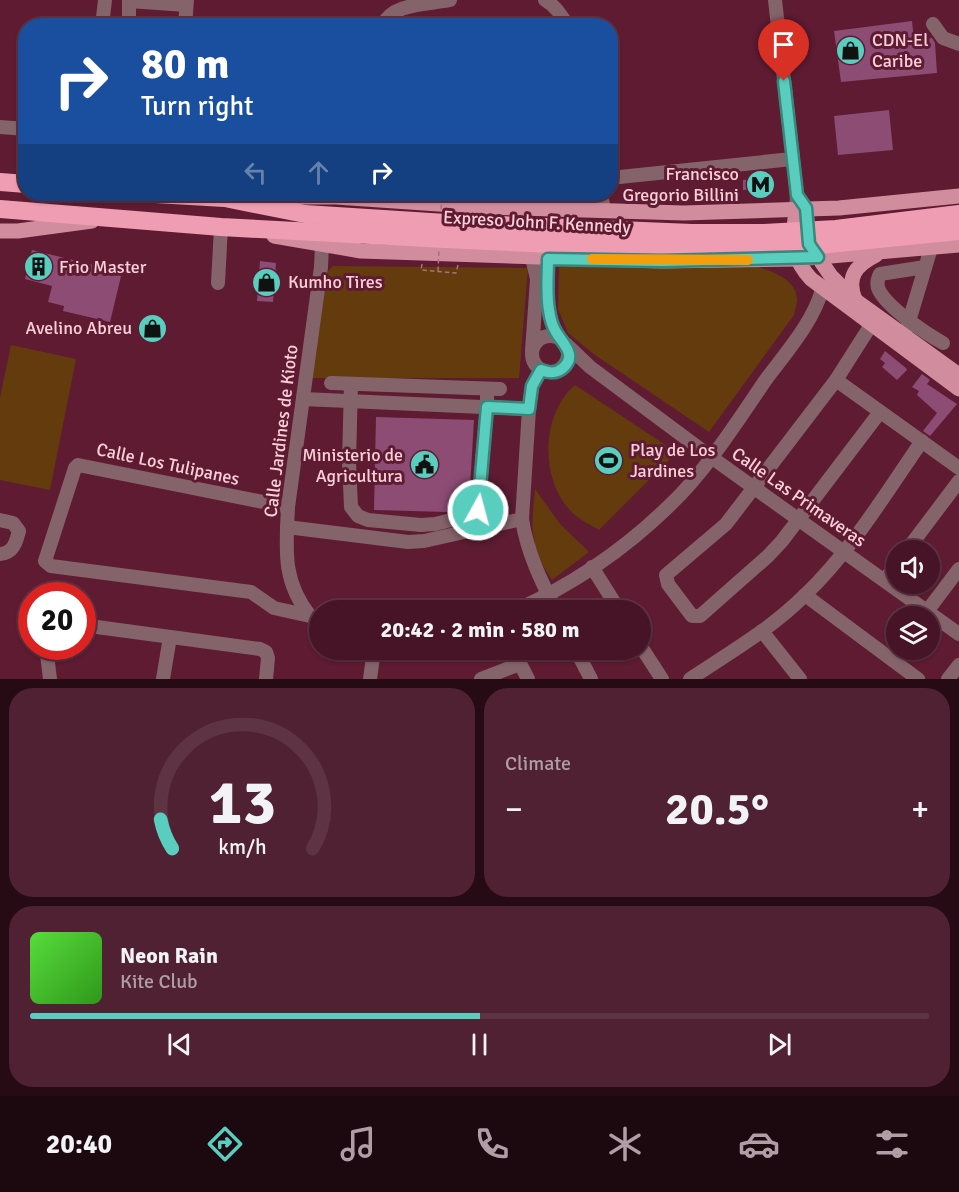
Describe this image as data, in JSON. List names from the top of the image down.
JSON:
{
  "streets": {
    "highway": ["Expreso John F. Kennedy"],
    "street": ["Calle Jardines de Kioto", "Calle Los Tulipanes", "Calle Las Primaveras"]
  },
  "crossings": [
    ["Calle Jardines de Kioto", "Calle Los Tulipanes"]
  ],
  "places": {
    "shop": ["CDN-El Caribe", "Kumho Tires", "Avelino Abreu"],
    "metro station": ["Francisco Gregorio Billini"],
    "building": ["Frio Master"],
    "sports": ["Play de Los Jardines"],
    "public building": ["Ministerio de Agricultura"]
  },
  "page": {
    "turn": ["80 m", "Turn right"],
    "limit": "20",
    "trip": "20:42 · 2 min · 580 m",
    "tile": "Climate",
    "heat": ["−", "20.5°", "+"],
    "song": ["Neon Rain", "Kite Club"],
    "tabs": "20:40",
    "gauge": ["13", "km/h"]
  }
}
